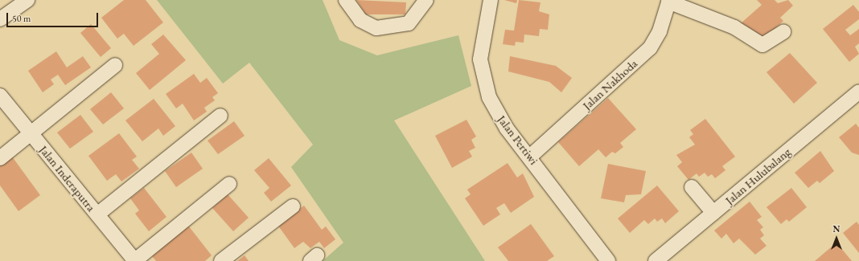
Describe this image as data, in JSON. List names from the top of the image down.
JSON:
{
  "streets": {
    "street": [
      "Jalan Nakhoda",
      "Jalan Pertiwi",
      "Jalan Hulubalang",
      "Jalan Inderaputra"
    ]
  },
  "crossings": [
    ["Jalan Nakhoda", "Jalan Pertiwi"]
  ],
  "scale_bar": "50 m",
  "north": "top"
}
